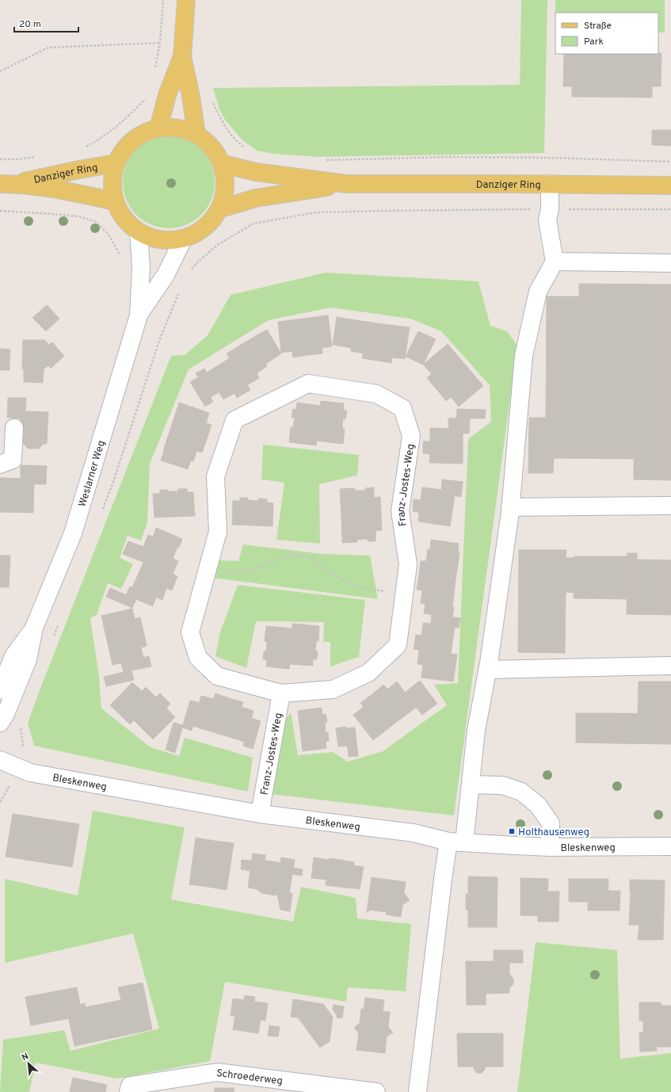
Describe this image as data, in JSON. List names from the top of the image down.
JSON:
{
  "streets": {
    "main road": ["Danziger Ring"],
    "street": [
      "Weslarner Weg",
      "Franz-Jostes-Weg",
      "Bleskenweg",
      "Schroederweg"
    ]
  },
  "crossings": [
    ["Danziger Ring", "Weslarner Weg"],
    ["Franz-Jostes-Weg", "Bleskenweg"]
  ],
  "places": {
    "transit": ["Holthausenweg"]
  },
  "legend": ["Straße", "Park"],
  "scale_bar": "20 m",
  "north": "top left"
}
